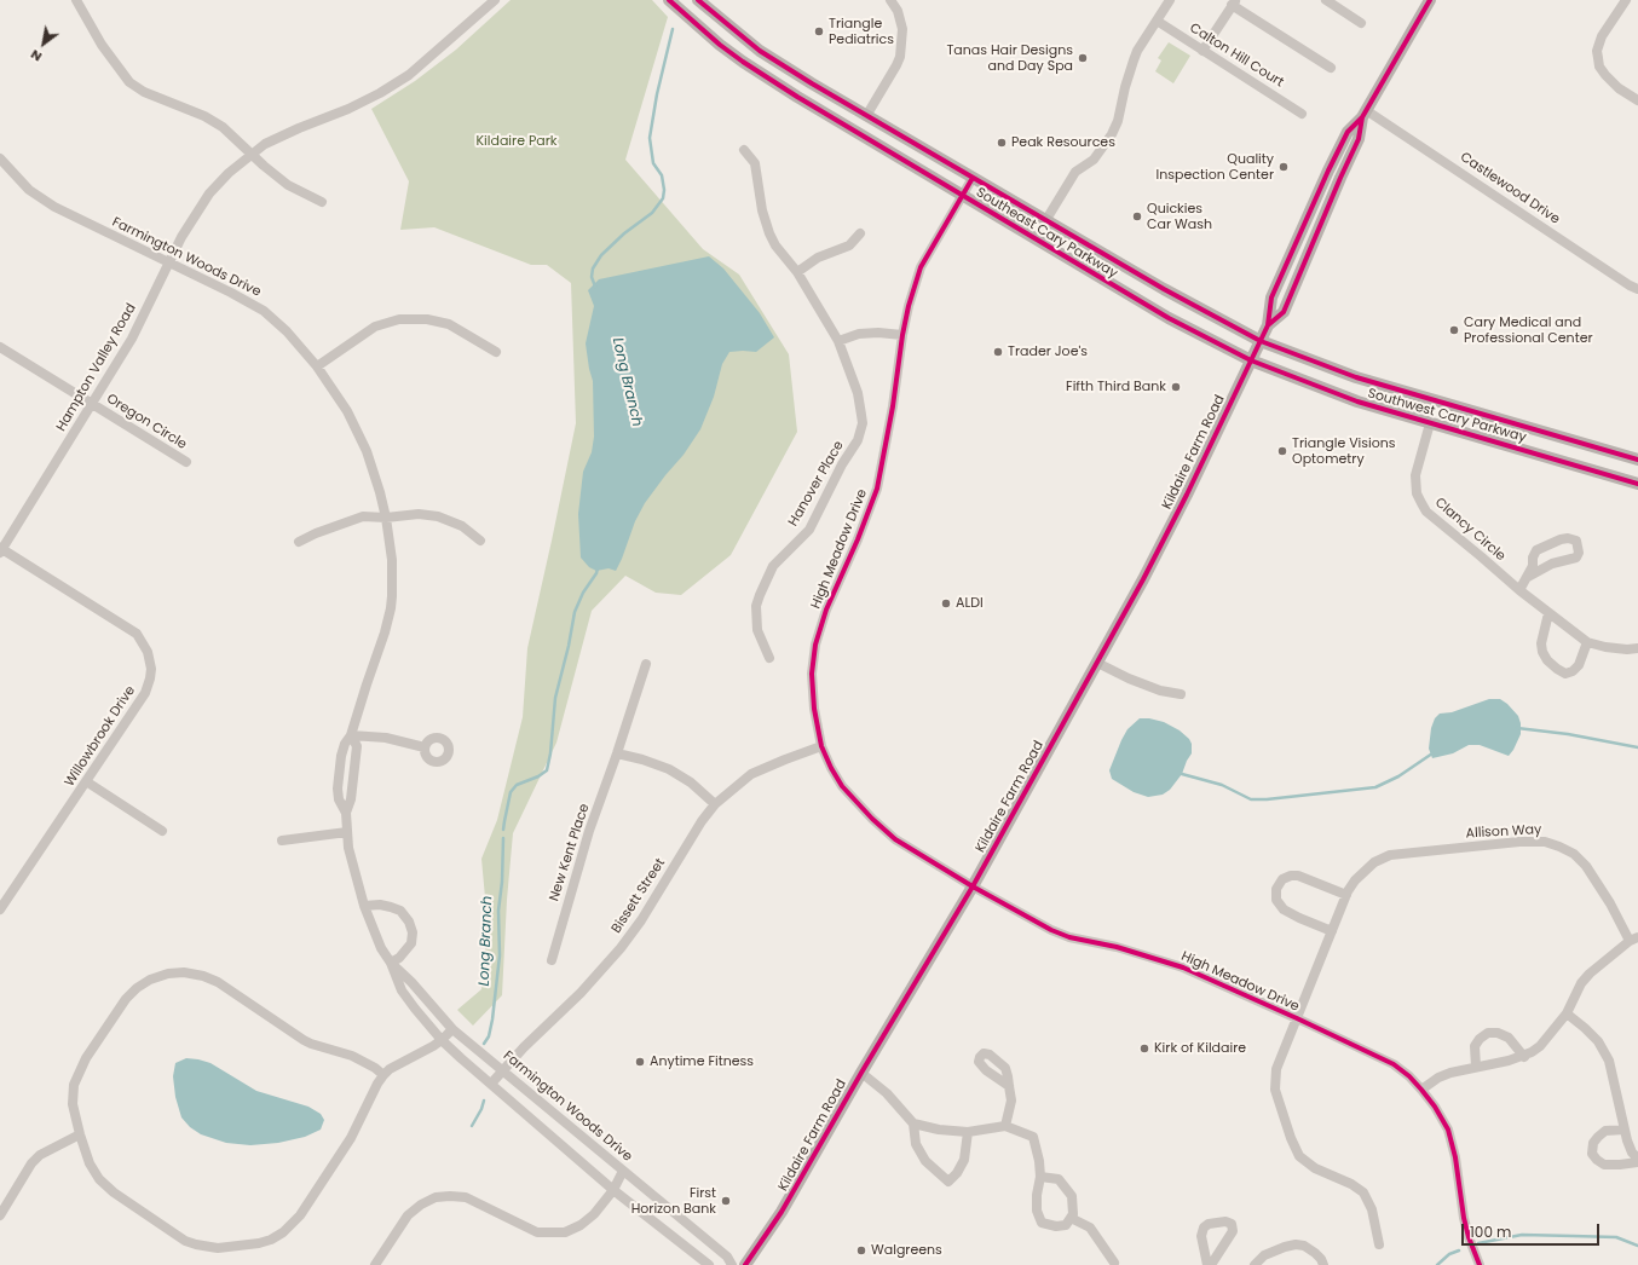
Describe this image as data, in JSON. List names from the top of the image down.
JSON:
{
  "streets": {
    "main road": ["Southeast Cary Parkway", "Southwest Cary Parkway", "Kildaire Farm Road"],
    "street": [
      "Calton Hill Court",
      "Castlewood Drive",
      "Farmington Woods Drive",
      "Hampton Valley Road",
      "Oregon Circle",
      "Hanover Place",
      "Clancy Circle",
      "High Meadow Drive",
      "Willowbrook Drive",
      "Allison Way",
      "New Kent Place",
      "Bissett Street"
    ]
  },
  "crossings": [
    ["Castlewood Drive", "Kildaire Farm Road"],
    ["Southeast Cary Parkway", "Southwest Cary Parkway"],
    ["Southeast Cary Parkway", "Kildaire Farm Road"],
    ["Southeast Cary Parkway", "High Meadow Drive"],
    ["Farmington Woods Drive", "Hampton Valley Road"],
    ["Farmington Woods Drive", "Bissett Street"],
    ["Hampton Valley Road", "Oregon Circle"],
    ["Hampton Valley Road", "Willowbrook Drive"],
    ["Southwest Cary Parkway", "Kildaire Farm Road"],
    ["Southwest Cary Parkway", "Clancy Circle"],
    ["Kildaire Farm Road", "High Meadow Drive"],
    ["High Meadow Drive", "Allison Way"],
    ["High Meadow Drive", "Bissett Street"]
  ],
  "water": ["Long Branch"],
  "parks": ["Kildaire Park"],
  "places": [
    "Triangle Pediatrics",
    "Tanas Hair Designs and Day Spa",
    "Peak Resources",
    "Quality Inspection Center",
    "Quickies Car Wash",
    "Cary Medical and Professional Center",
    "Trader Joe's",
    "Fifth Third Bank",
    "Triangle Visions Optometry",
    "ALDI",
    "Kirk of Kildaire",
    "Anytime Fitness",
    "First Horizon Bank",
    "Walgreens"
  ],
  "scale_bar": "100 m",
  "north": "bottom left"
}
